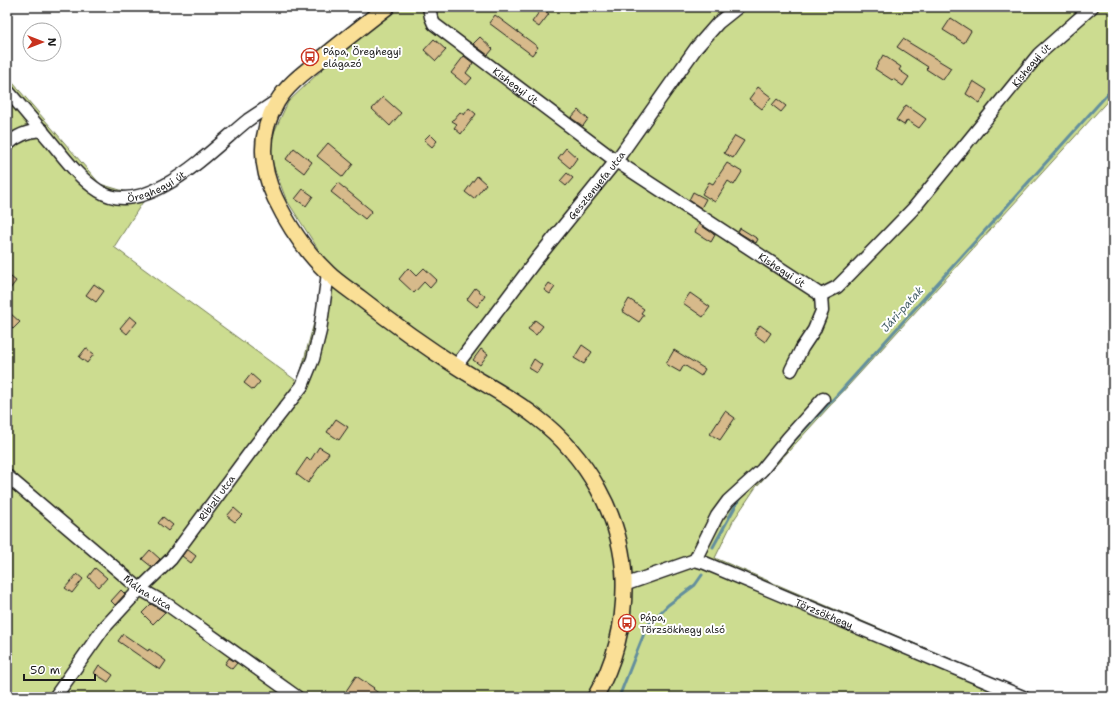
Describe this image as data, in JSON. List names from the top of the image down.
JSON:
{
  "streets": {
    "street": [
      "Kishegyi út",
      "Öreghegyi út",
      "Gesztenyefa utca",
      "Ribizli utca",
      "Málna utca",
      "Törzsökhegy"
    ]
  },
  "crossings": [
    ["Kishegyi út", "Gesztenyefa utca"],
    ["Ribizli utca", "Málna utca"]
  ],
  "water": ["Jári-patak"],
  "places": {
    "bus stop": ["Pápa, Öreghegyi elágazó", "Pápa, Törzsökhegy alsó"]
  },
  "scale_bar": "50 m",
  "north": "right"
}
